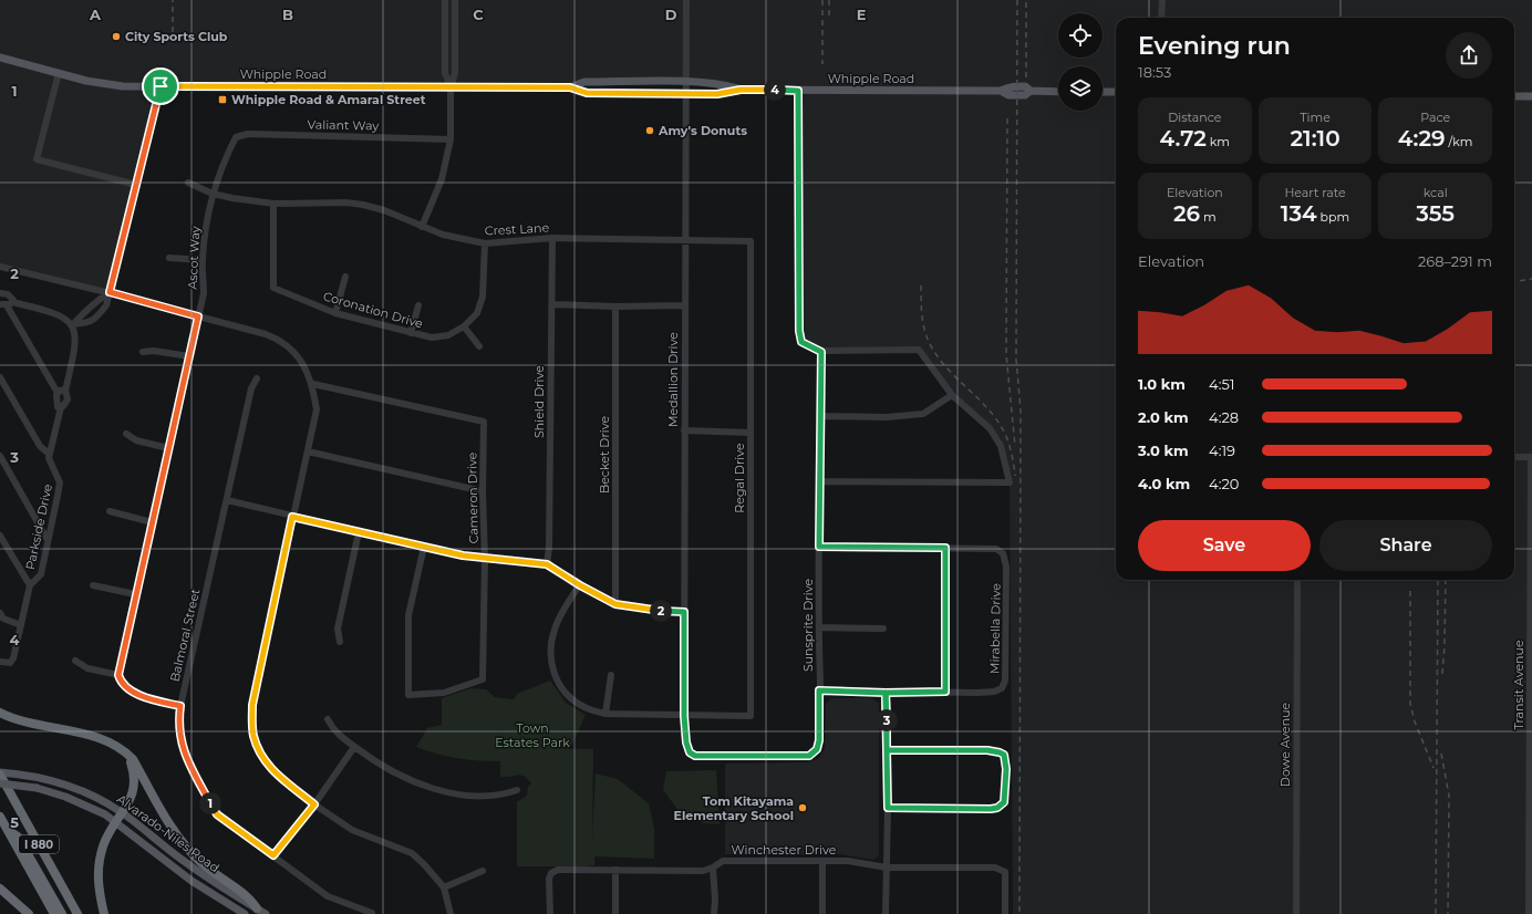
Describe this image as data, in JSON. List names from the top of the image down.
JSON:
{
  "streets": {
    "highway": ["I 880"],
    "main road": ["Whipple Road", "Alvarado-Niles Road"],
    "street": [
      "Valiant Way",
      "Crest Lane",
      "Ascot Way",
      "Coronation Drive",
      "Medallion Drive",
      "Shield Drive",
      "Becket Drive",
      "Regal Drive",
      "Cameron Drive",
      "Parkside Drive",
      "Sunsprite Drive",
      "Mirabella Drive",
      "Balmoral Street",
      "Transit Avenue",
      "Dowe Avenue",
      "Winchester Drive"
    ]
  },
  "crossings": [
    ["Whipple Road", "Medallion Drive"],
    ["Valiant Way", "Ascot Way"],
    ["Crest Lane", "Ascot Way"],
    ["Crest Lane", "Coronation Drive"],
    ["Crest Lane", "Medallion Drive"],
    ["Crest Lane", "Shield Drive"],
    ["Crest Lane", "Regal Drive"],
    ["Medallion Drive", "Regal Drive"],
    ["Medallion Drive", "Sunsprite Drive"],
    ["Sunsprite Drive", "Mirabella Drive"],
    ["Alvarado-Niles Road", "I 880"]
  ],
  "parks": ["Town Estates Park"],
  "places": {
    "other": ["City Sports Club", "Amy's Donuts", "Tom Kitayama Elementary School"],
    "transit": ["Whipple Road & Amaral Street"]
  },
  "page": {
    "heading": ["Evening run", "18:53"],
    "pins": [
      "4",
      "2",
      "3",
      "1"
    ],
    "stats": [
      ["Distance", "4.72 km"],
      ["Time", "21:10"],
      ["Pace", "4:29 /km"],
      ["Elevation", "26 m"],
      ["Heart rate", "134 bpm"],
      ["kcal", "355"]
    ],
    "chart": ["Elevation", "268–291 m"],
    "list": [
      {
        "name": "1.0 km",
        "note": "4:51"
      },
      {
        "name": "2.0 km",
        "note": "4:28"
      },
      {
        "name": "3.0 km",
        "note": "4:19"
      },
      {
        "name": "4.0 km",
        "note": "4:20"
      }
    ],
    "buttons": ["Save", "Share"]
  },
  "grid": {
    "columns": [
      "A",
      "B",
      "C",
      "D",
      "E"
    ],
    "rows": [
      "1",
      "2",
      "3",
      "4",
      "5"
    ]
  }
}
